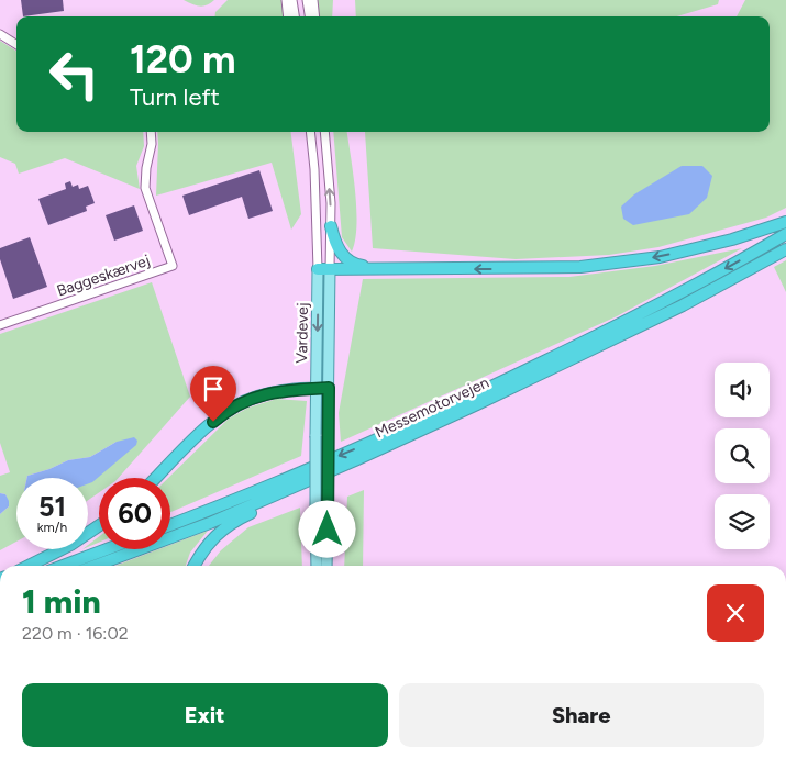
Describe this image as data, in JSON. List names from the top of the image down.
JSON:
{
  "streets": {
    "highway": ["Messemotorvejen"],
    "main road": ["Vardevej"],
    "street": ["Baggeskærvej"]
  },
  "page": {
    "turn": ["120 m", "Turn left"],
    "speed": "51 km/h",
    "limit": "60",
    "heading": ["1 min", "220 m · 16:02"],
    "buttons": ["Exit", "Share"]
  }
}
